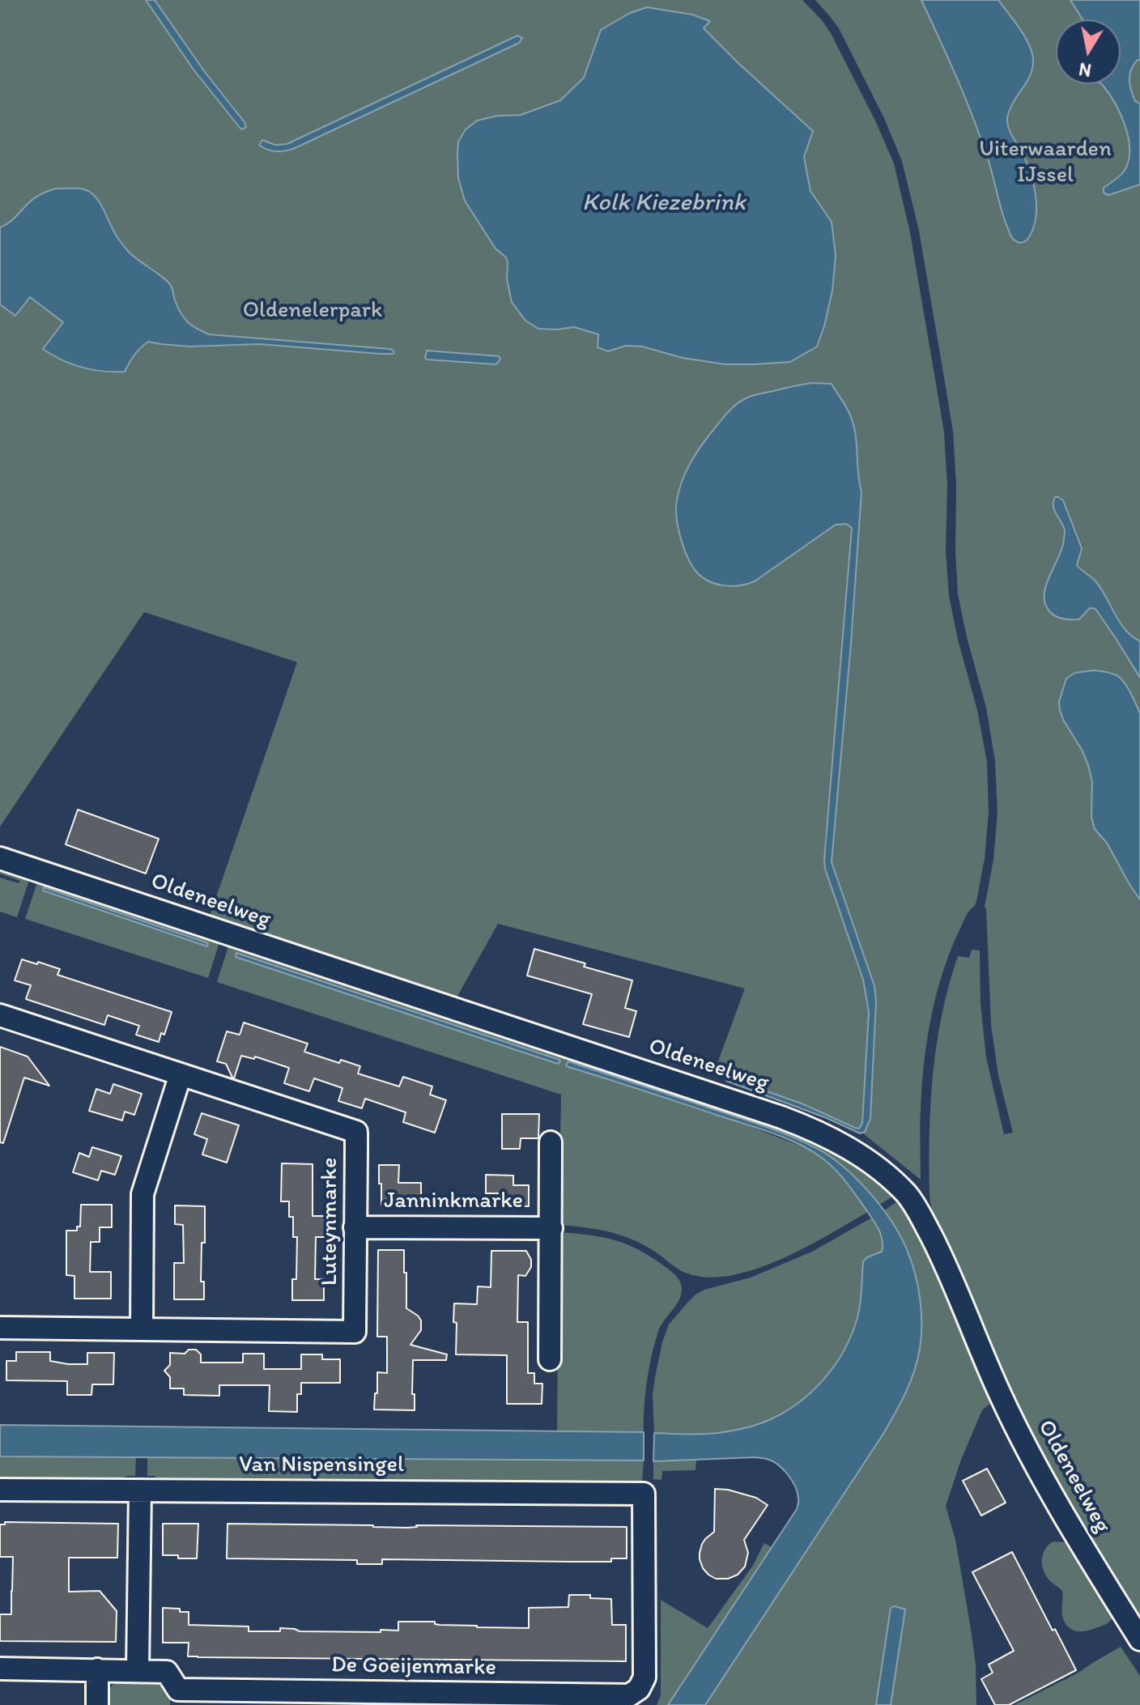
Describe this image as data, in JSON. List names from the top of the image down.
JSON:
{
  "streets": {
    "street": [
      "Oldeneelweg",
      "Janninkmarke",
      "Luteynmarke",
      "Van Nispensingel",
      "De Goeijenmarke"
    ]
  },
  "crossings": [
    ["Janninkmarke", "Luteynmarke"],
    ["Van Nispensingel", "De Goeijenmarke"]
  ],
  "water": ["Kolk Kiezebrink"],
  "parks": ["Uiterwaarden IJssel", "Oldenelerpark"],
  "north": "bottom"
}
